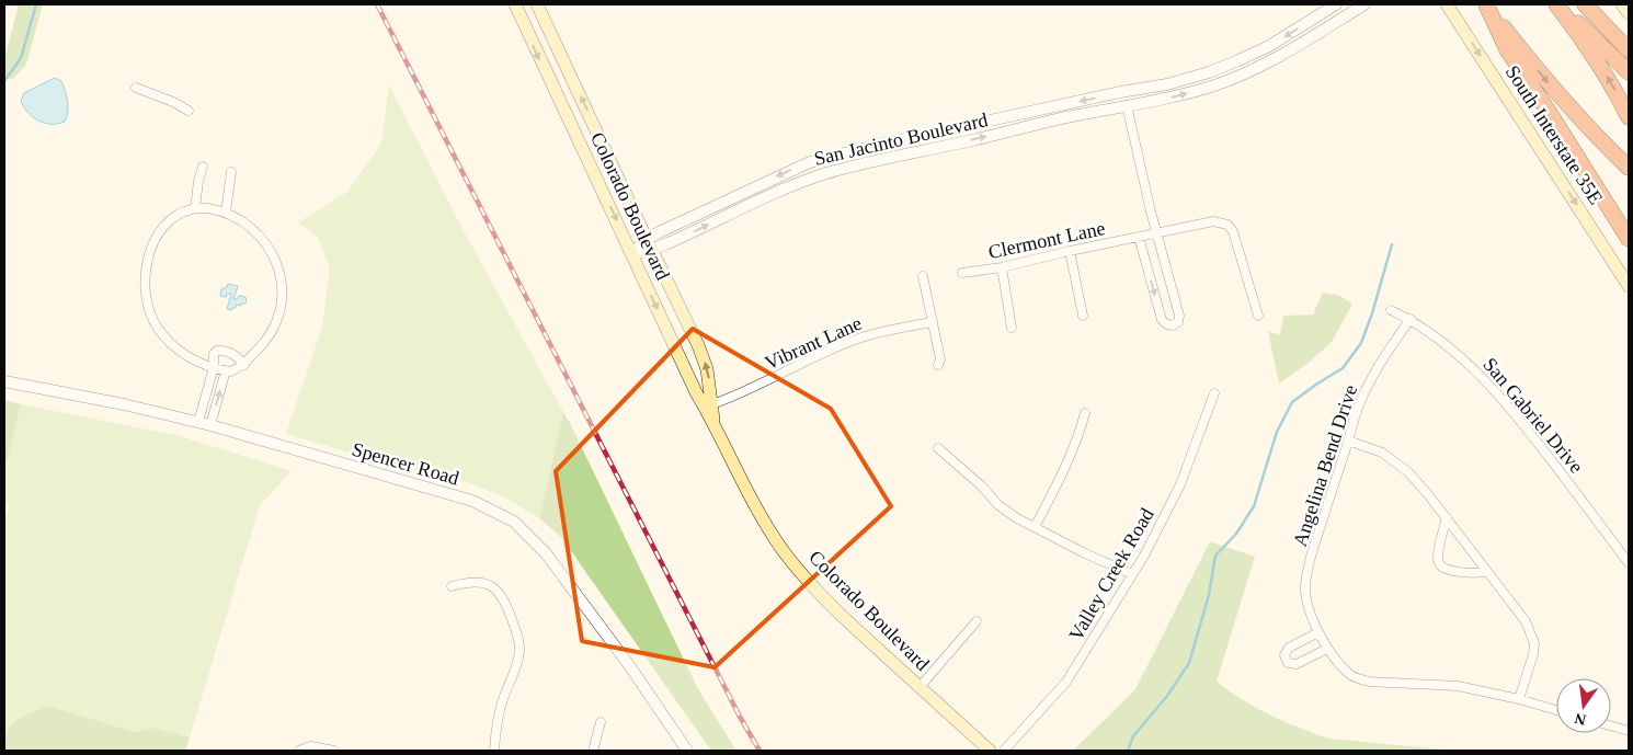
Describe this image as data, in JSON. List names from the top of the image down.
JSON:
{
  "streets": {
    "main road": ["South Interstate 35E", "Colorado Boulevard"],
    "street": [
      "San Jacinto Boulevard",
      "Clermont Lane",
      "Vibrant Lane",
      "San Gabriel Drive",
      "Spencer Road",
      "Angelina Bend Drive",
      "Valley Creek Road"
    ]
  },
  "crossings": [
    ["San Jacinto Boulevard", "Colorado Boulevard"],
    ["Colorado Boulevard", "Vibrant Lane"],
    ["San Gabriel Drive", "Angelina Bend Drive"]
  ],
  "one_way": ["South Interstate 35E"],
  "north": "bottom"
}
